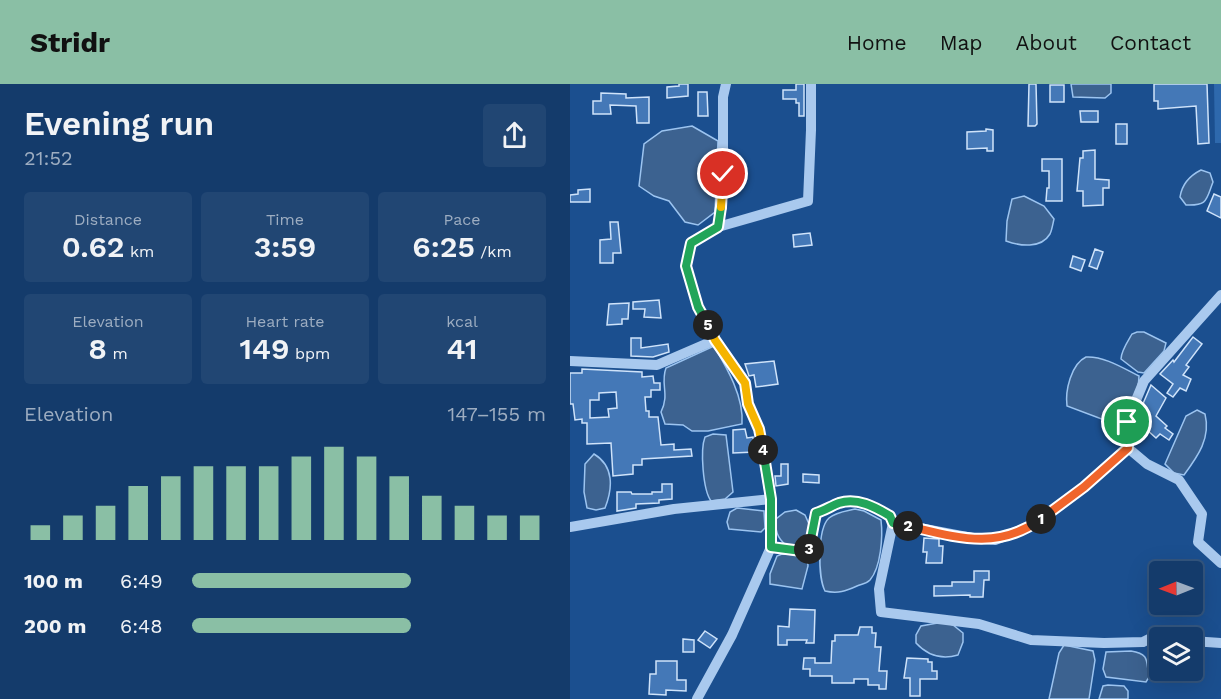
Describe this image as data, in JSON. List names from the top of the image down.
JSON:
{
  "north": "left",
  "page": {
    "header": "Stridr",
    "nav": [
      "Home",
      "Map",
      "About",
      "Contact"
    ],
    "heading": ["Evening run", "21:52"],
    "stats": [
      ["Distance", "0.62 km"],
      ["Time", "3:59"],
      ["Pace", "6:25 /km"],
      ["Elevation", "8 m"],
      ["Heart rate", "149 bpm"],
      ["kcal", "41"]
    ],
    "pins": [
      "5",
      "4",
      "1",
      "2",
      "3"
    ],
    "chart": ["Elevation", "147–155 m"],
    "list": [
      {
        "name": "100 m",
        "note": "6:49"
      },
      {
        "name": "200 m",
        "note": "6:48"
      }
    ]
  }
}
